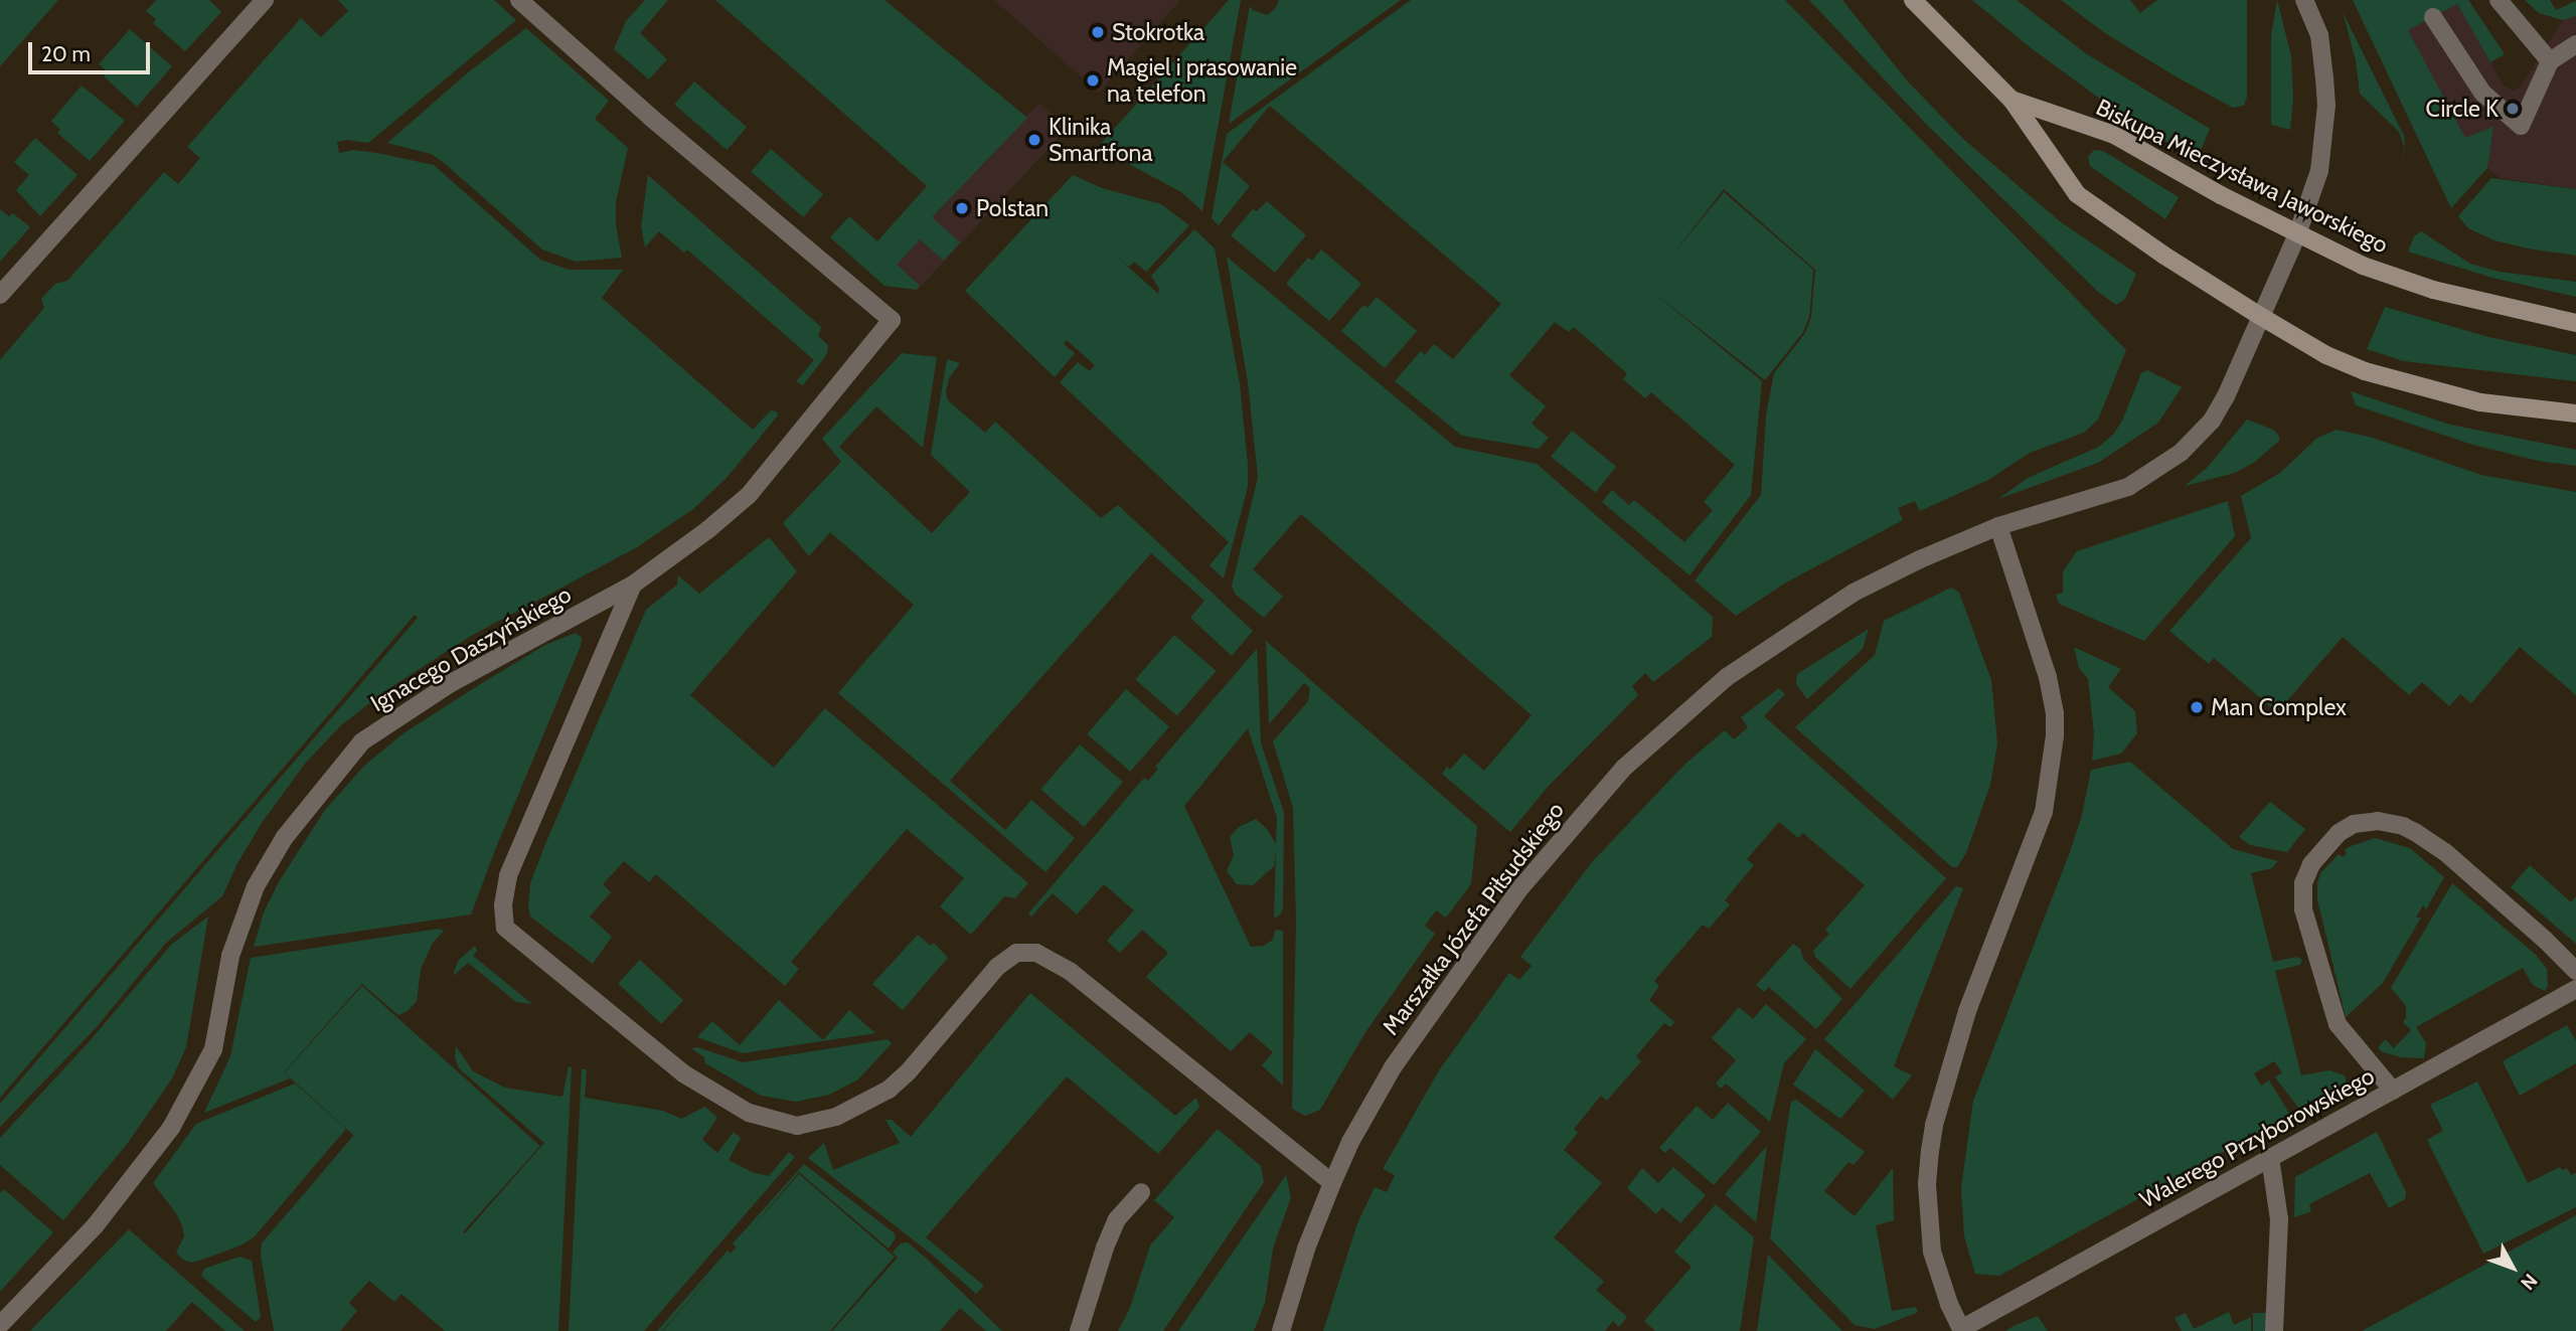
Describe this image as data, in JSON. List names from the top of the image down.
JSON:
{
  "streets": {
    "street": [
      "Biskupa Mieczysława Jaworskiego",
      "Ignacego Daszyńskiego",
      "Marszałka Józefa Piłsudskiego",
      "Walerego Przyborowskiego"
    ]
  },
  "places": [
    "Stokrotka",
    "Magiel i prasowanie na telefon",
    "Circle K",
    "Klinika Smartfona",
    "Polstan",
    "Man Complex"
  ],
  "scale_bar": "20 m",
  "north": "bottom right"
}
